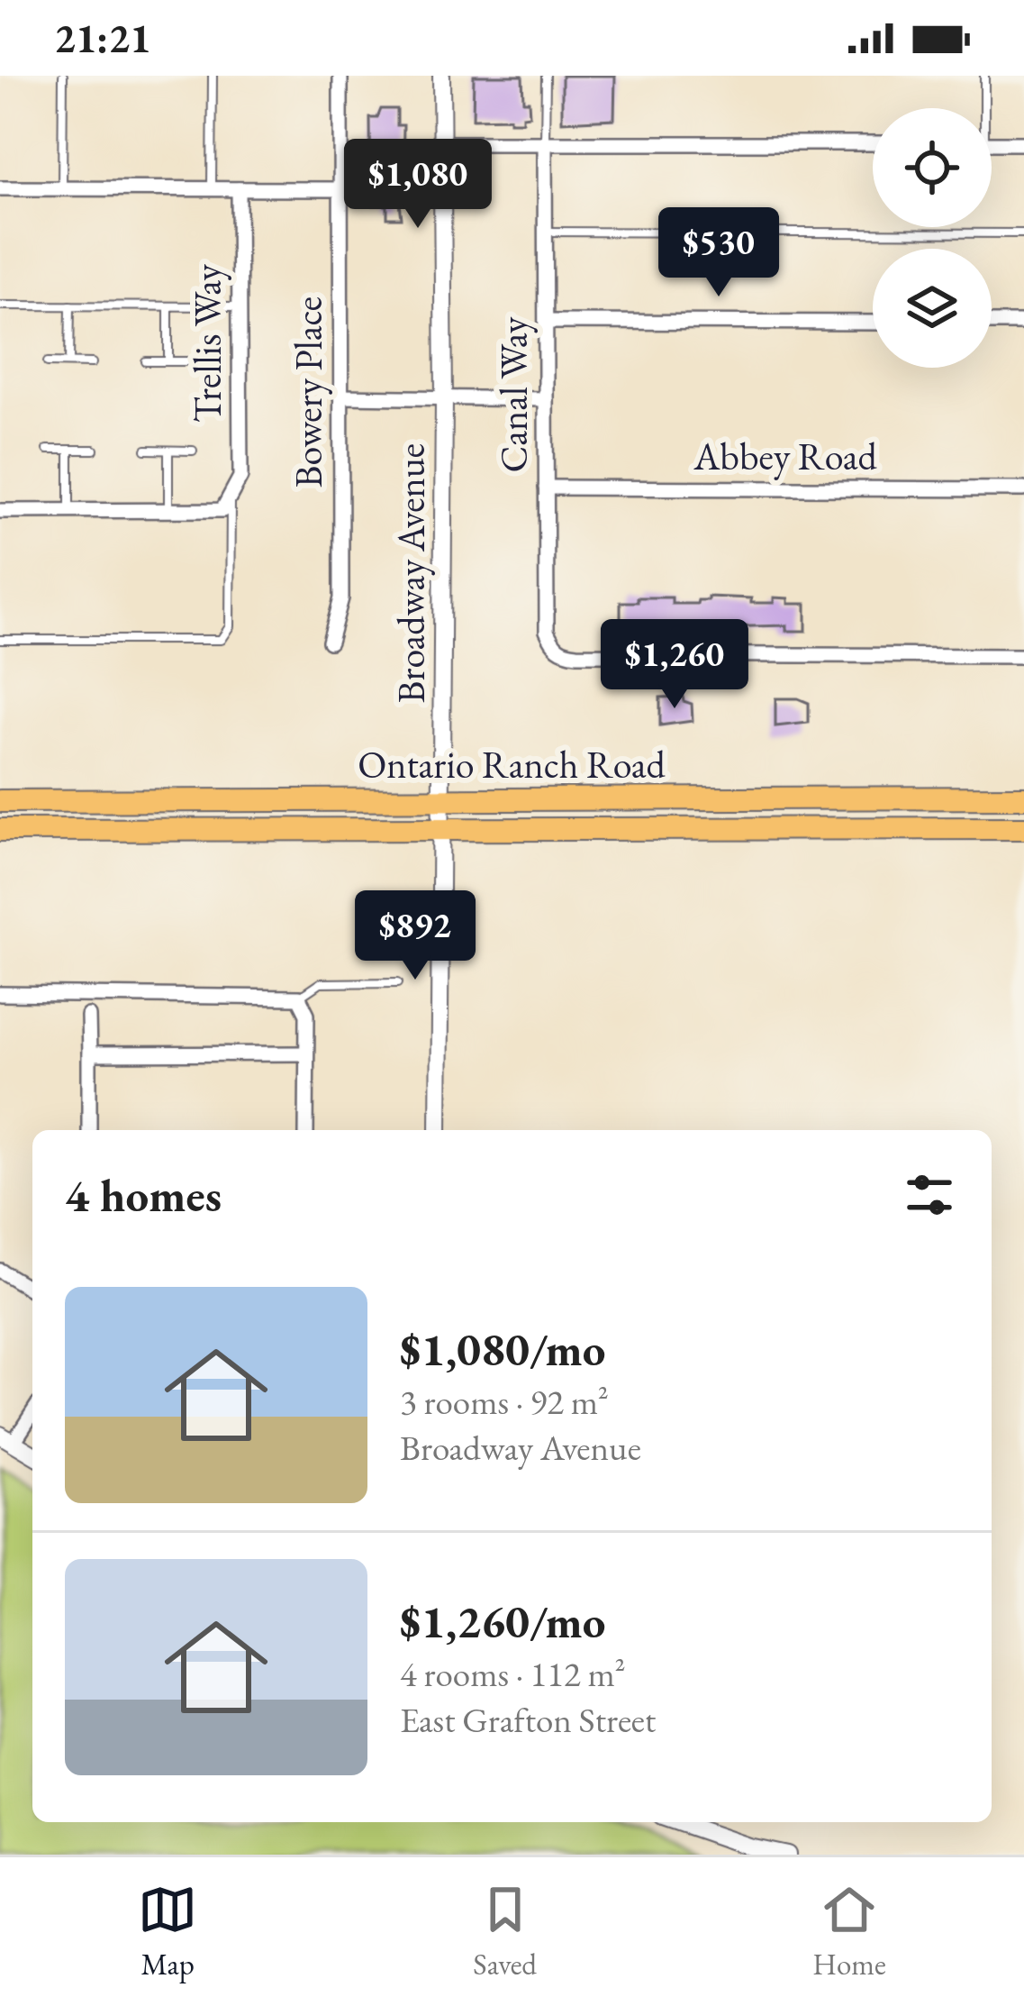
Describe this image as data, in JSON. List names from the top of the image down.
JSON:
{
  "streets": {
    "main road": ["Ontario Ranch Road"],
    "street": [
      "Trellis Way",
      "Bowery Place",
      "Canal Way",
      "Abbey Road",
      "Broadway Avenue"
    ]
  },
  "crossings": [
    ["Canal Way", "Abbey Road"],
    ["Broadway Avenue", "Ontario Ranch Road"]
  ],
  "page": {
    "status": "21:21",
    "price": [
      "$1,080",
      "$530",
      "$1,260",
      "$892"
    ],
    "heading": "4 homes",
    "list": [
      {
        "name": "$1,080/mo",
        "note": "3 rooms · 92 m² · Broadway Avenue"
      },
      {
        "name": "$1,260/mo",
        "note": "4 rooms · 112 m² · East Grafton Street"
      }
    ],
    "tabs": ["Map", "Saved", "Home"]
  }
}
